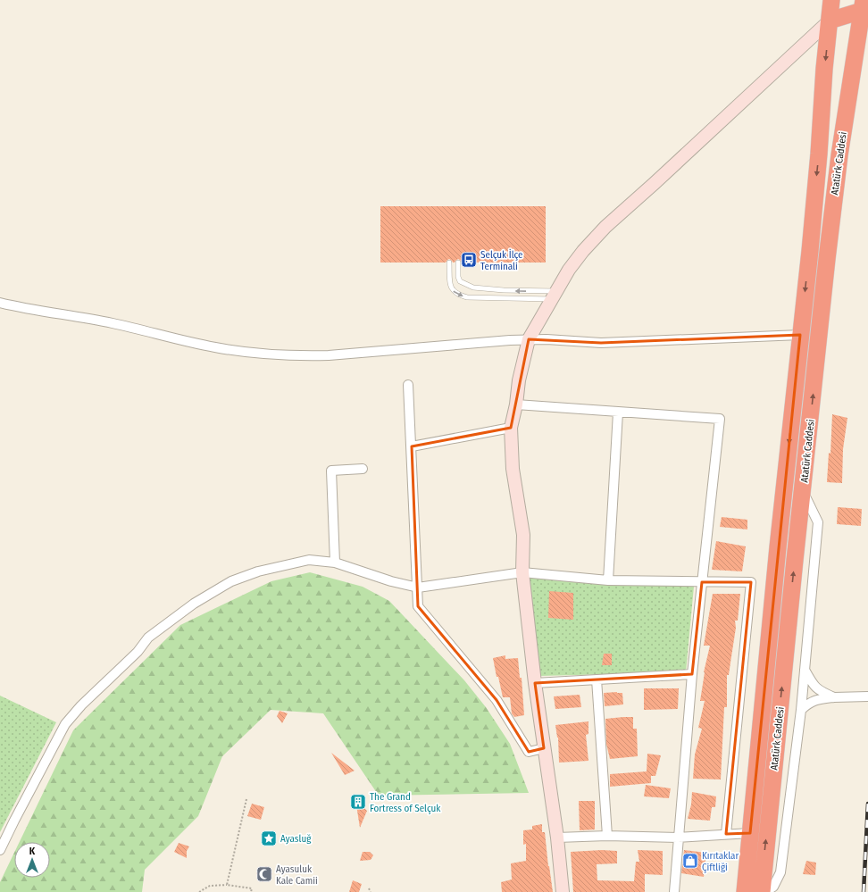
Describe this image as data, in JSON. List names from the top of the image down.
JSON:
{
  "streets": {
    "highway": ["Atatürk Caddesi"]
  },
  "places": {
    "bus stop": ["Selçuk İlçe Terminali"],
    "building": ["The Grand Fortress of Selçuk"],
    "place": ["Ayasluğ"],
    "shop": ["Kırıtaklar Çiftliği"],
    "mosque": ["Ayasuluk Kale Camii"]
  },
  "north": "top"
}
